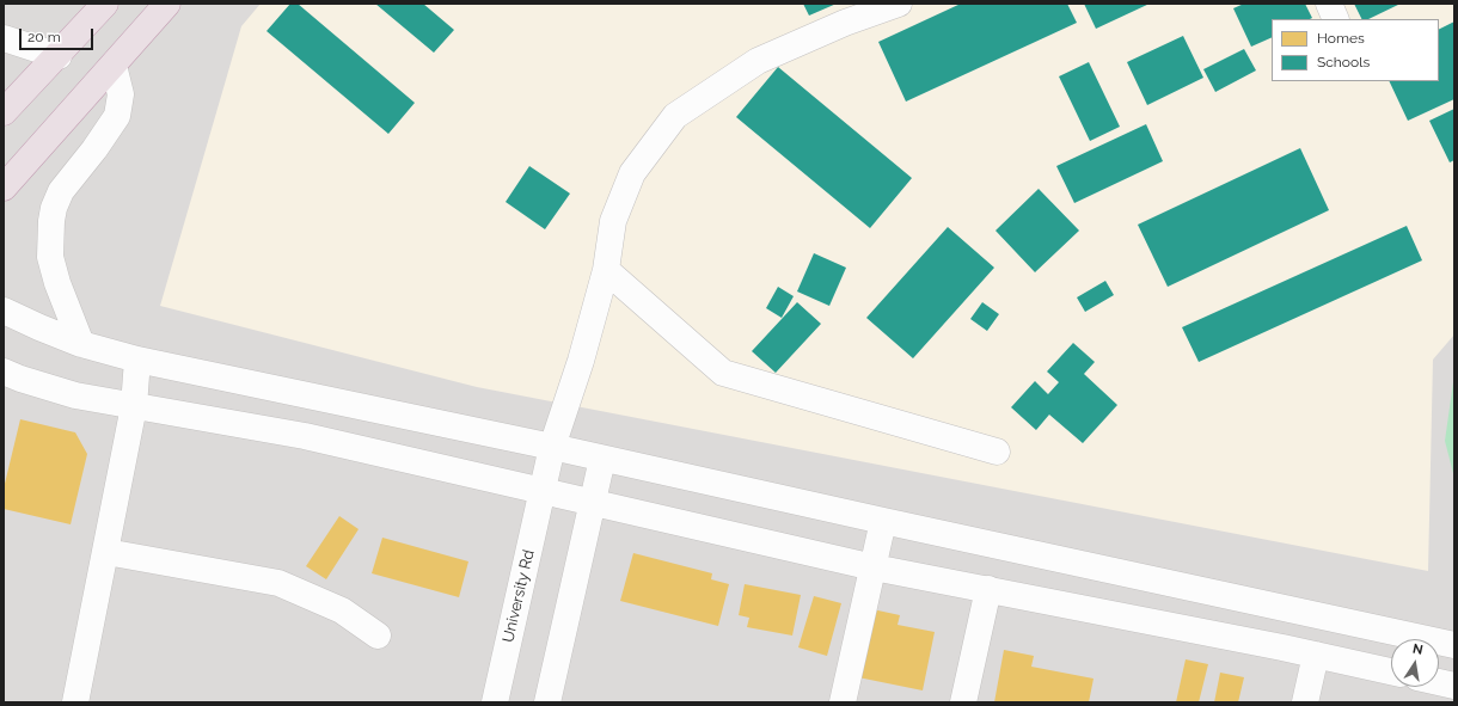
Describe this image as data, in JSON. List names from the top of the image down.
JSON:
{
  "streets": {
    "street": ["University Rd"]
  },
  "legend": ["Homes", "Schools"],
  "scale_bar": "20 m",
  "north": "top"
}
